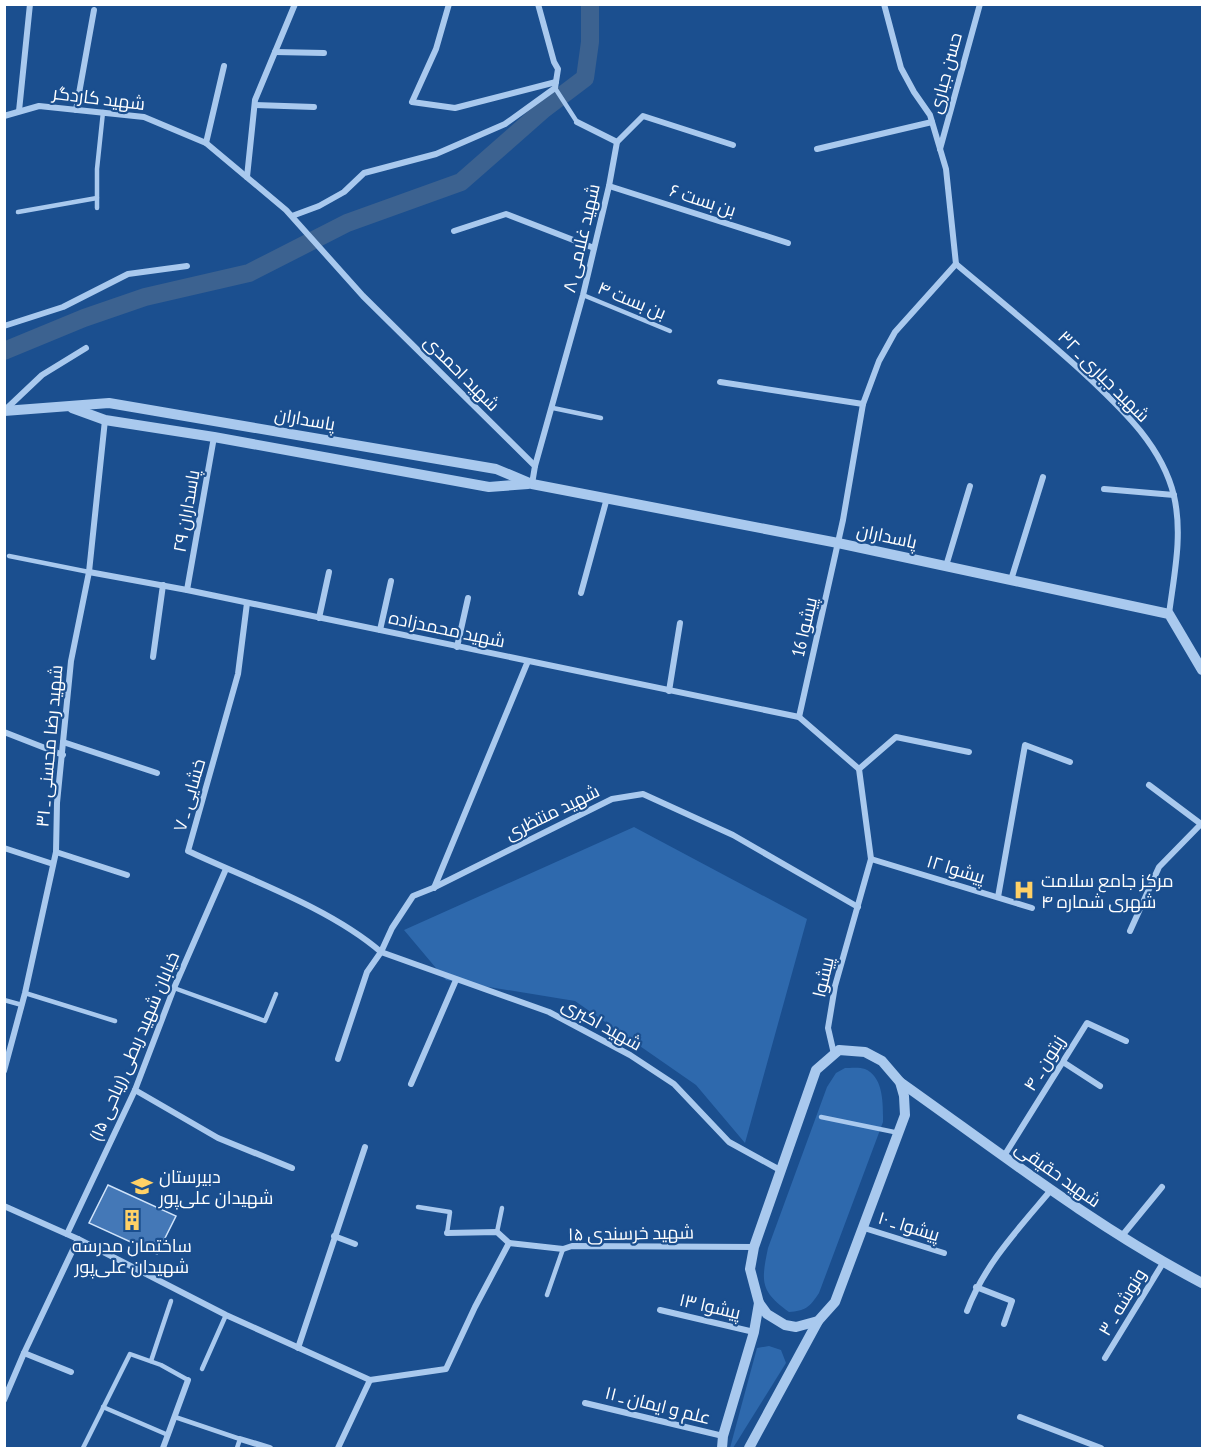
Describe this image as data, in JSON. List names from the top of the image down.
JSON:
{
  "streets": {
    "street": [
      "حسن جباری",
      "شهید کاردگر",
      "بن بست ۶",
      "۸ شهید غلامی",
      "شهید احمدی",
      "شهید جباری ـ ۳۲",
      "پاسداران",
      "پاسداران ۲۹",
      "پیشوا 16",
      "شهید محمدزاده",
      "شهید رضا محسنی ـ ۳۱",
      "خشایی ـ ۷",
      "شهید منتظری",
      "پیشوا ۱۲",
      "پیشوا",
      "شهید اکبری",
      "خیابان شهید ربطی (ریاحی ۱۵)",
      "زیتون ـ ۴",
      "شهید حقیقی",
      "پیشوا ـ ۱۰",
      "شهید خرسندی ۱۵",
      "ونوشه ـ ۳",
      "پیشوا ۱۳",
      "علم و ایمان ـ ۱۱"
    ],
    "lane": ["بن بست ۴"]
  },
  "crossings": [
    ["شهید کاردگر", "شهید احمدی"],
    ["بن بست ۶", "۸ شهید غلامی"],
    ["۸ شهید غلامی", "بن بست ۴"],
    ["۸ شهید غلامی", "شهید احمدی"],
    ["شهید جباری ـ ۳۲", "پاسداران"],
    ["شهید جباری ـ ۳۲", "پیشوا 16"],
    ["پاسداران", "پاسداران ۲۹"],
    ["پاسداران", "پیشوا 16"],
    ["پاسداران", "شهید رضا محسنی ـ ۳۱"],
    ["پاسداران ۲۹", "شهید محمدزاده"],
    ["پیشوا 16", "شهید محمدزاده"],
    ["شهید محمدزاده", "شهید رضا محسنی ـ ۳۱"],
    ["شهید محمدزاده", "خشایی ـ ۷"],
    ["خشایی ـ ۷", "شهید منتظری"],
    ["خشایی ـ ۷", "شهید اکبری"],
    ["خشایی ـ ۷", "خیابان شهید ربطی (ریاحی ۱۵)"],
    ["شهید منتظری", "پیشوا"],
    ["شهید منتظری", "شهید اکبری"],
    ["پیشوا ۱۲", "پیشوا"],
    ["پیشوا", "شهید حقیقی"],
    ["زیتون ـ ۴", "شهید حقیقی"],
    ["شهید حقیقی", "ونوشه ـ ۳"]
  ],
  "places": {
    "hospital": ["مرکز جامع سلامت شهری شماره ۴"],
    "school or university": ["دبیرستان شهیدان علی‌پور"],
    "building": ["ساختمان مدرسه شهیدان علی‌پور"]
  }
}
